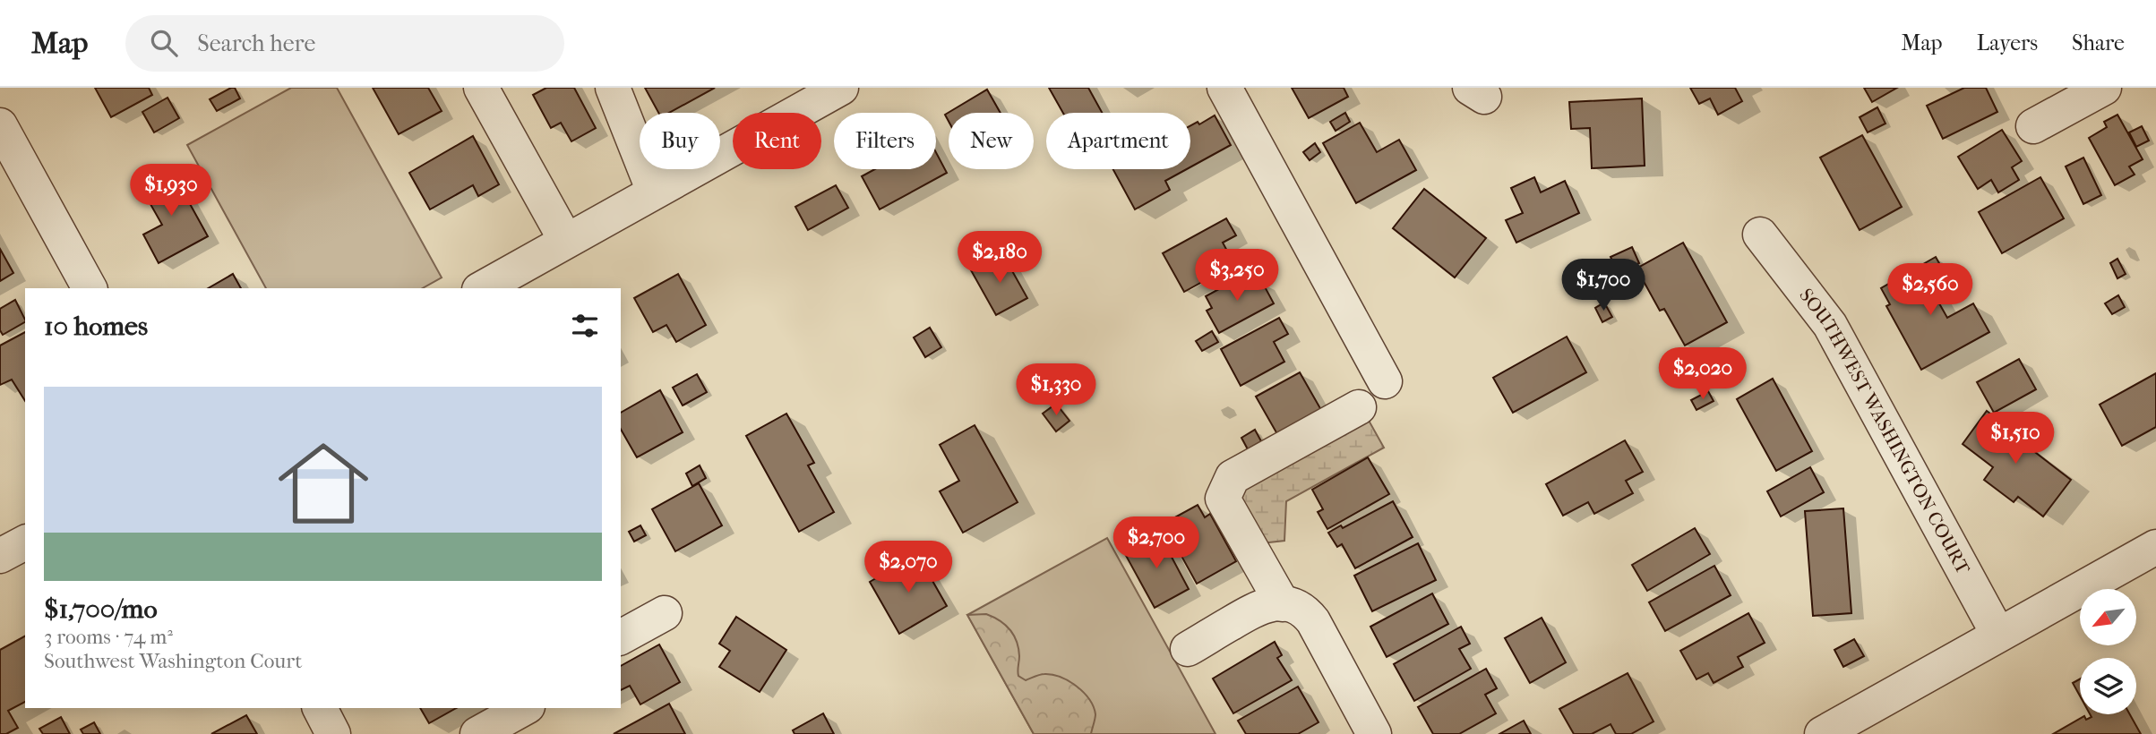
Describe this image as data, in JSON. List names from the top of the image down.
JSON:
{
  "streets": {
    "street": ["SOUTHWEST WASHINGTON COURT"]
  },
  "north": "bottom left",
  "page": {
    "header": "Map",
    "search": "Search here",
    "nav": ["Map", "Layers", "Share"],
    "chip": [
      "Buy",
      "Rent",
      "Filters",
      "New",
      "Apartment"
    ],
    "price": [
      "$1,930",
      "$2,180",
      "$3,250",
      "$1,700",
      "$2,560",
      "$2,020",
      "$1,330",
      "$1,510",
      "$2,700",
      "$2,070"
    ],
    "heading": "10 homes",
    "list": [
      {
        "name": "$1,700/mo",
        "note": "3 rooms · 74 m² · Southwest Washington Court"
      }
    ]
  }
}
